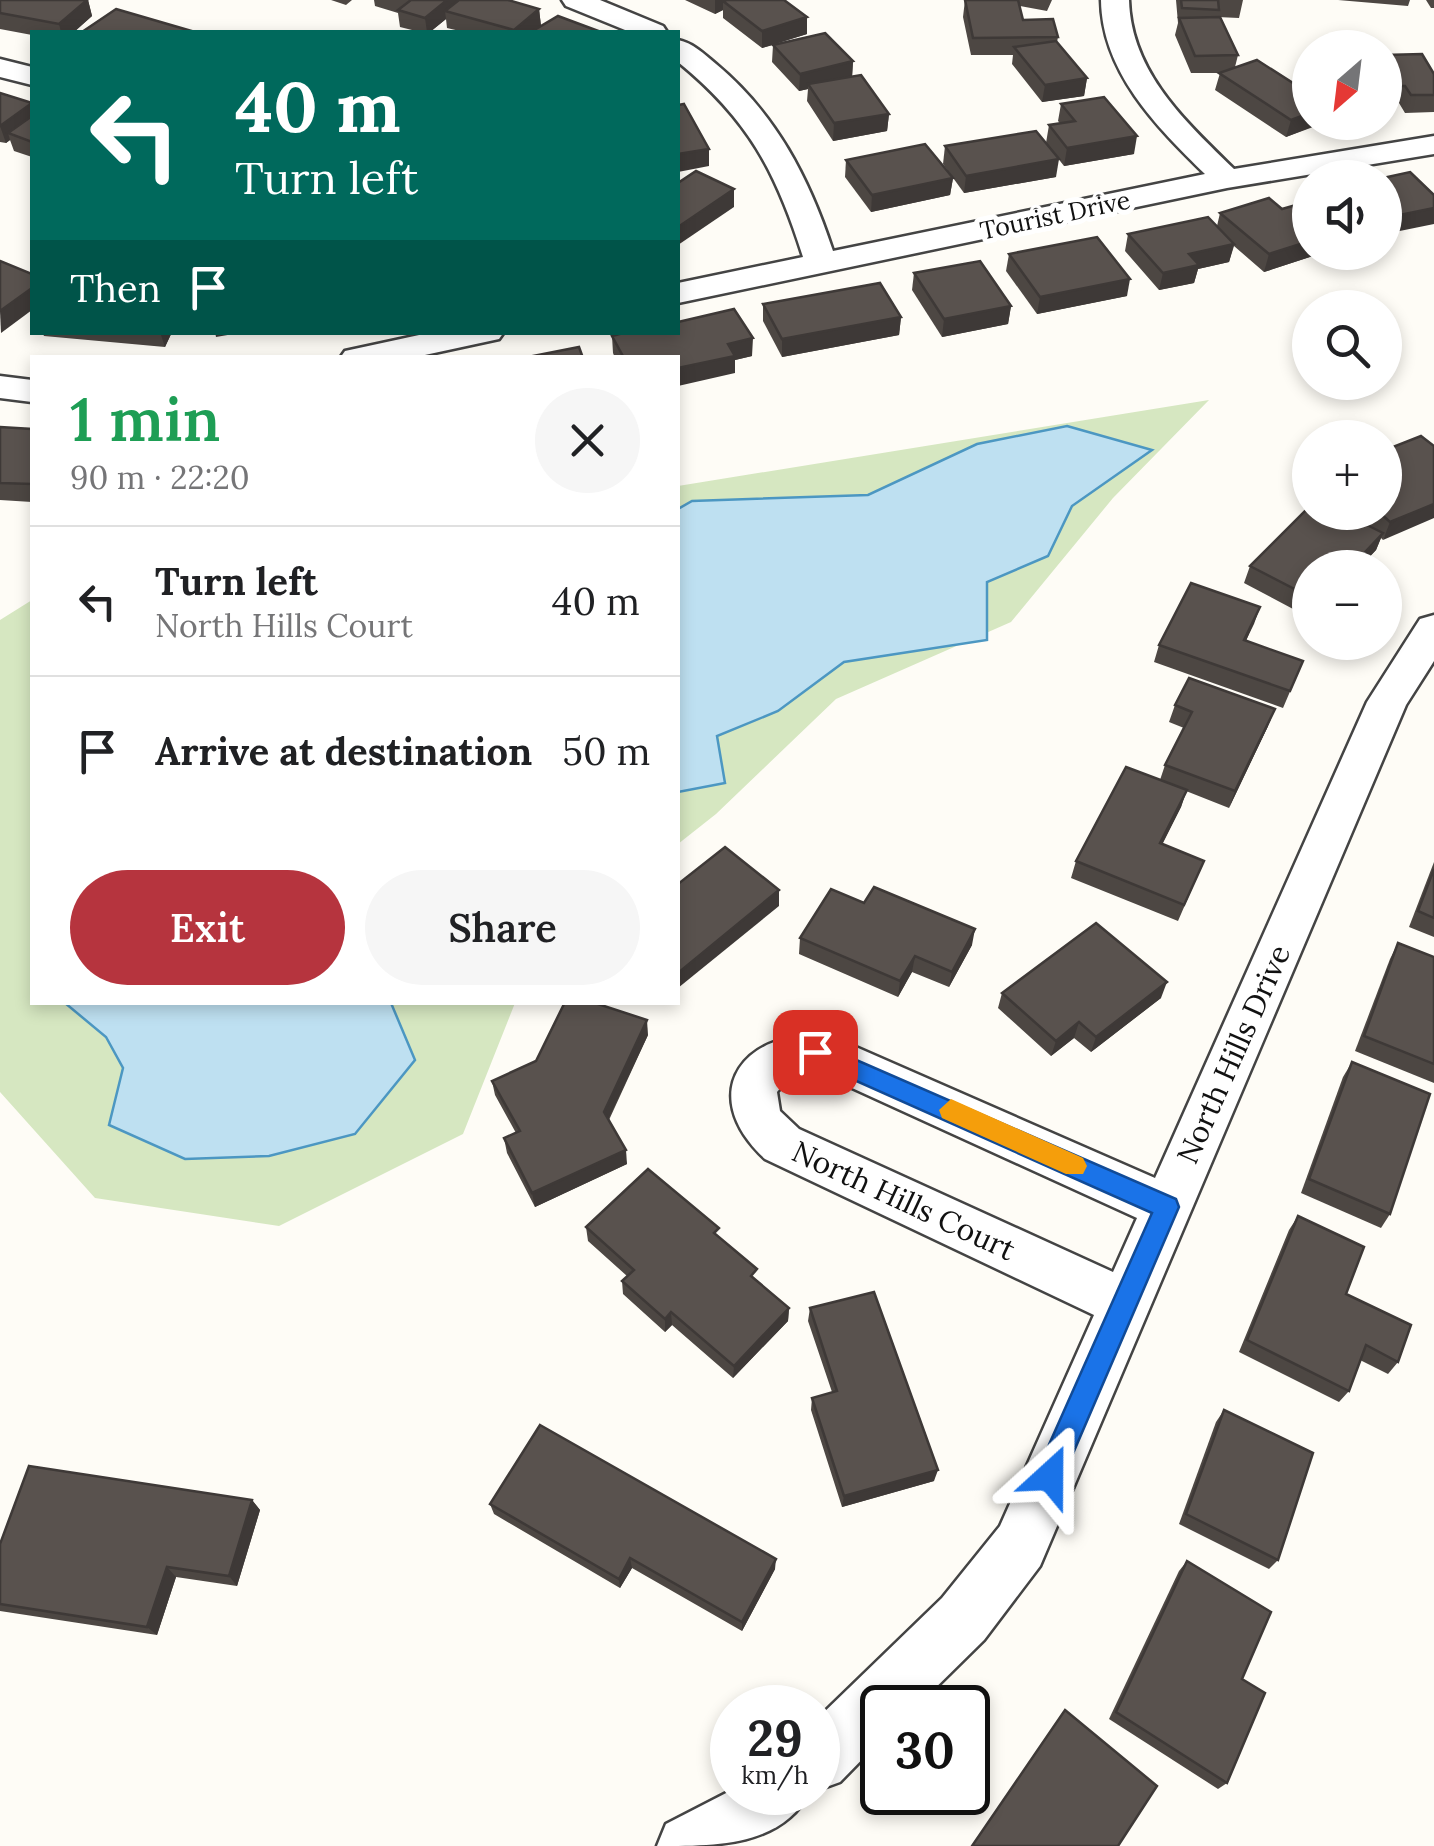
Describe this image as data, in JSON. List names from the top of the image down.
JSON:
{
  "streets": {
    "street": ["Tourist Drive", "North Hills Drive", "North Hills Court"]
  },
  "crossings": [
    ["North Hills Drive", "North Hills Court"]
  ],
  "north": "bottom left",
  "page": {
    "map_buttons": ["+", "−"],
    "turn": ["40 m", "Turn left"],
    "then": "Then",
    "heading": ["1 min", "90 m · 22:20"],
    "list": [
      {
        "name": "Turn left",
        "note": "North Hills Court",
        "value": "40 m"
      },
      {
        "name": "Arrive at destination",
        "value": "50 m"
      }
    ],
    "buttons": ["Exit", "Share"],
    "speed": "29 km/h",
    "limit": "30"
  }
}
